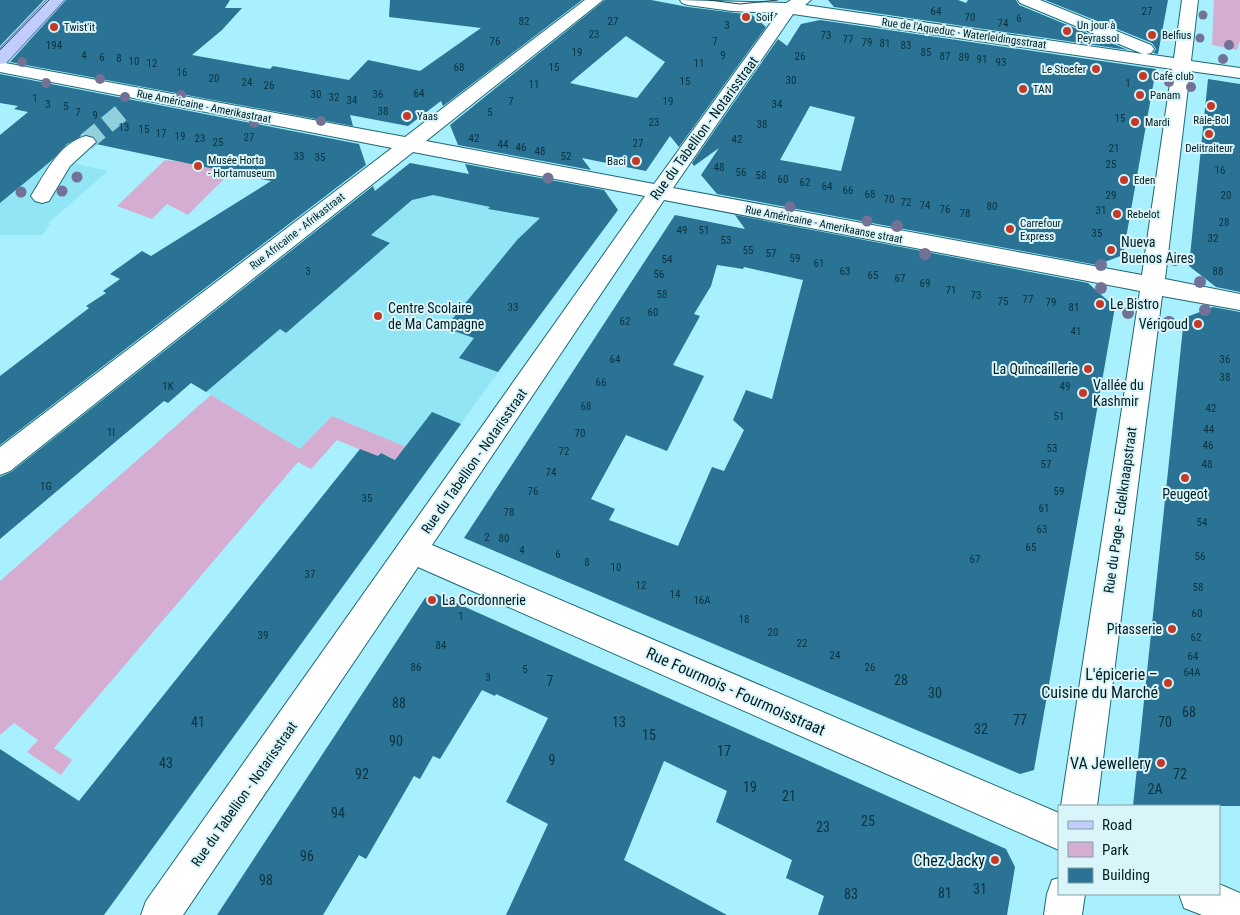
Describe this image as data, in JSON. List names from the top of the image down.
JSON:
{
  "streets": {
    "street": [
      "Rue de l'Aqueduc - Waterleidingsstraat",
      "Rue Américaine - Amerikastraat",
      "Rue du Tabellion - Notarisstraat",
      "Rue Américaine - Amerikaanse straat",
      "Rue Africaine - Afrikastraat",
      "Rue du Page - Edelknaapstraat",
      "Rue Fourmois - Fourmoisstraat"
    ]
  },
  "crossings": [
    ["Rue de l'Aqueduc - Waterleidingsstraat", "Rue du Tabellion - Notarisstraat"],
    ["Rue de l'Aqueduc - Waterleidingsstraat", "Rue du Page - Edelknaapstraat"],
    ["Rue Américaine - Amerikastraat", "Rue Américaine - Amerikaanse straat"],
    ["Rue Américaine - Amerikastraat", "Rue Africaine - Afrikastraat"],
    ["Rue du Tabellion - Notarisstraat", "Rue Américaine - Amerikaanse straat"],
    ["Rue du Tabellion - Notarisstraat", "Rue Fourmois - Fourmoisstraat"],
    ["Rue Américaine - Amerikaanse straat", "Rue Africaine - Afrikastraat"],
    ["Rue Américaine - Amerikaanse straat", "Rue du Page - Edelknaapstraat"]
  ],
  "places": [
    "Soif",
    "Twist'it",
    "Un jour à Peyrassol",
    "Belfius",
    "Le Stoefer",
    "Café club",
    "TAN",
    "Panam",
    "Râle-Bol",
    "Yaas",
    "Mardi",
    "Delitraiteur",
    "Baci",
    "Musée Horta - Hortamuseum",
    "Eden",
    "Rebelot",
    "Carrefour Express",
    "Nueva Buenos Aires",
    "Le Bistro",
    "Centre Scolaire de Ma Campagne",
    "Vérigoud",
    "La Quincaillerie",
    "Vallée du Kashmir",
    "Peugeot",
    "La Cordonnerie",
    "Pitasserie",
    "L'épicerie – Cuisine du Marché",
    "VA Jewellery",
    "Chez Jacky"
  ],
  "house_numbers": [
    "64",
    "27",
    "70",
    "6",
    "82",
    "27",
    "74",
    "3",
    "23",
    "73",
    "77",
    "76",
    "7",
    "79",
    "81",
    "194",
    "83",
    "19",
    "85",
    "4",
    "9",
    "26",
    "87",
    "6",
    "89",
    "8",
    "91",
    "10",
    "93",
    "12",
    "11",
    "68",
    "15",
    "16",
    "20",
    "30",
    "15",
    "24",
    "1",
    "11",
    "26",
    "64",
    "30",
    "36",
    "32",
    "1",
    "34",
    "7",
    "19",
    "3",
    "34",
    "5",
    "38",
    "7",
    "5",
    "9",
    "15",
    "23",
    "38",
    "13",
    "15",
    "17",
    "19",
    "27",
    "23",
    "42",
    "42",
    "25",
    "27",
    "44",
    "46",
    "21",
    "48",
    "33",
    "52",
    "35",
    "25",
    "48",
    "16",
    "56",
    "58",
    "60",
    "62",
    "64",
    "66",
    "68",
    "29",
    "20",
    "70",
    "72",
    "74",
    "80",
    "76",
    "31",
    "78",
    "28",
    "49",
    "51",
    "35",
    "32",
    "53",
    "55",
    "57",
    "59",
    "54",
    "61",
    "3",
    "63",
    "88",
    "56",
    "65",
    "67",
    "69",
    "71",
    "58",
    "73",
    "77",
    "75",
    "79",
    "33",
    "81",
    "60",
    "62",
    "41",
    "64",
    "36",
    "38",
    "66",
    "1K",
    "49",
    "68",
    "42",
    "51",
    "44",
    "1I",
    "70",
    "46",
    "53",
    "72",
    "57",
    "48",
    "74",
    "1G",
    "76",
    "59",
    "35",
    "61",
    "78",
    "54",
    "63",
    "2",
    "80",
    "65",
    "4",
    "6",
    "56",
    "67",
    "8",
    "10",
    "37",
    "12",
    "58",
    "14",
    "16A",
    "60",
    "1",
    "18",
    "20",
    "39",
    "62",
    "22",
    "84",
    "24",
    "64",
    "86",
    "26",
    "5",
    "64A",
    "3",
    "28",
    "7",
    "30",
    "88",
    "68",
    "77",
    "41",
    "13",
    "70",
    "32",
    "15",
    "90",
    "17",
    "9",
    "43",
    "92",
    "72",
    "19",
    "2A",
    "21",
    "94",
    "25",
    "23",
    "96",
    "98",
    "31",
    "81",
    "83"
  ],
  "legend": ["Road", "Park", "Building"]
}
